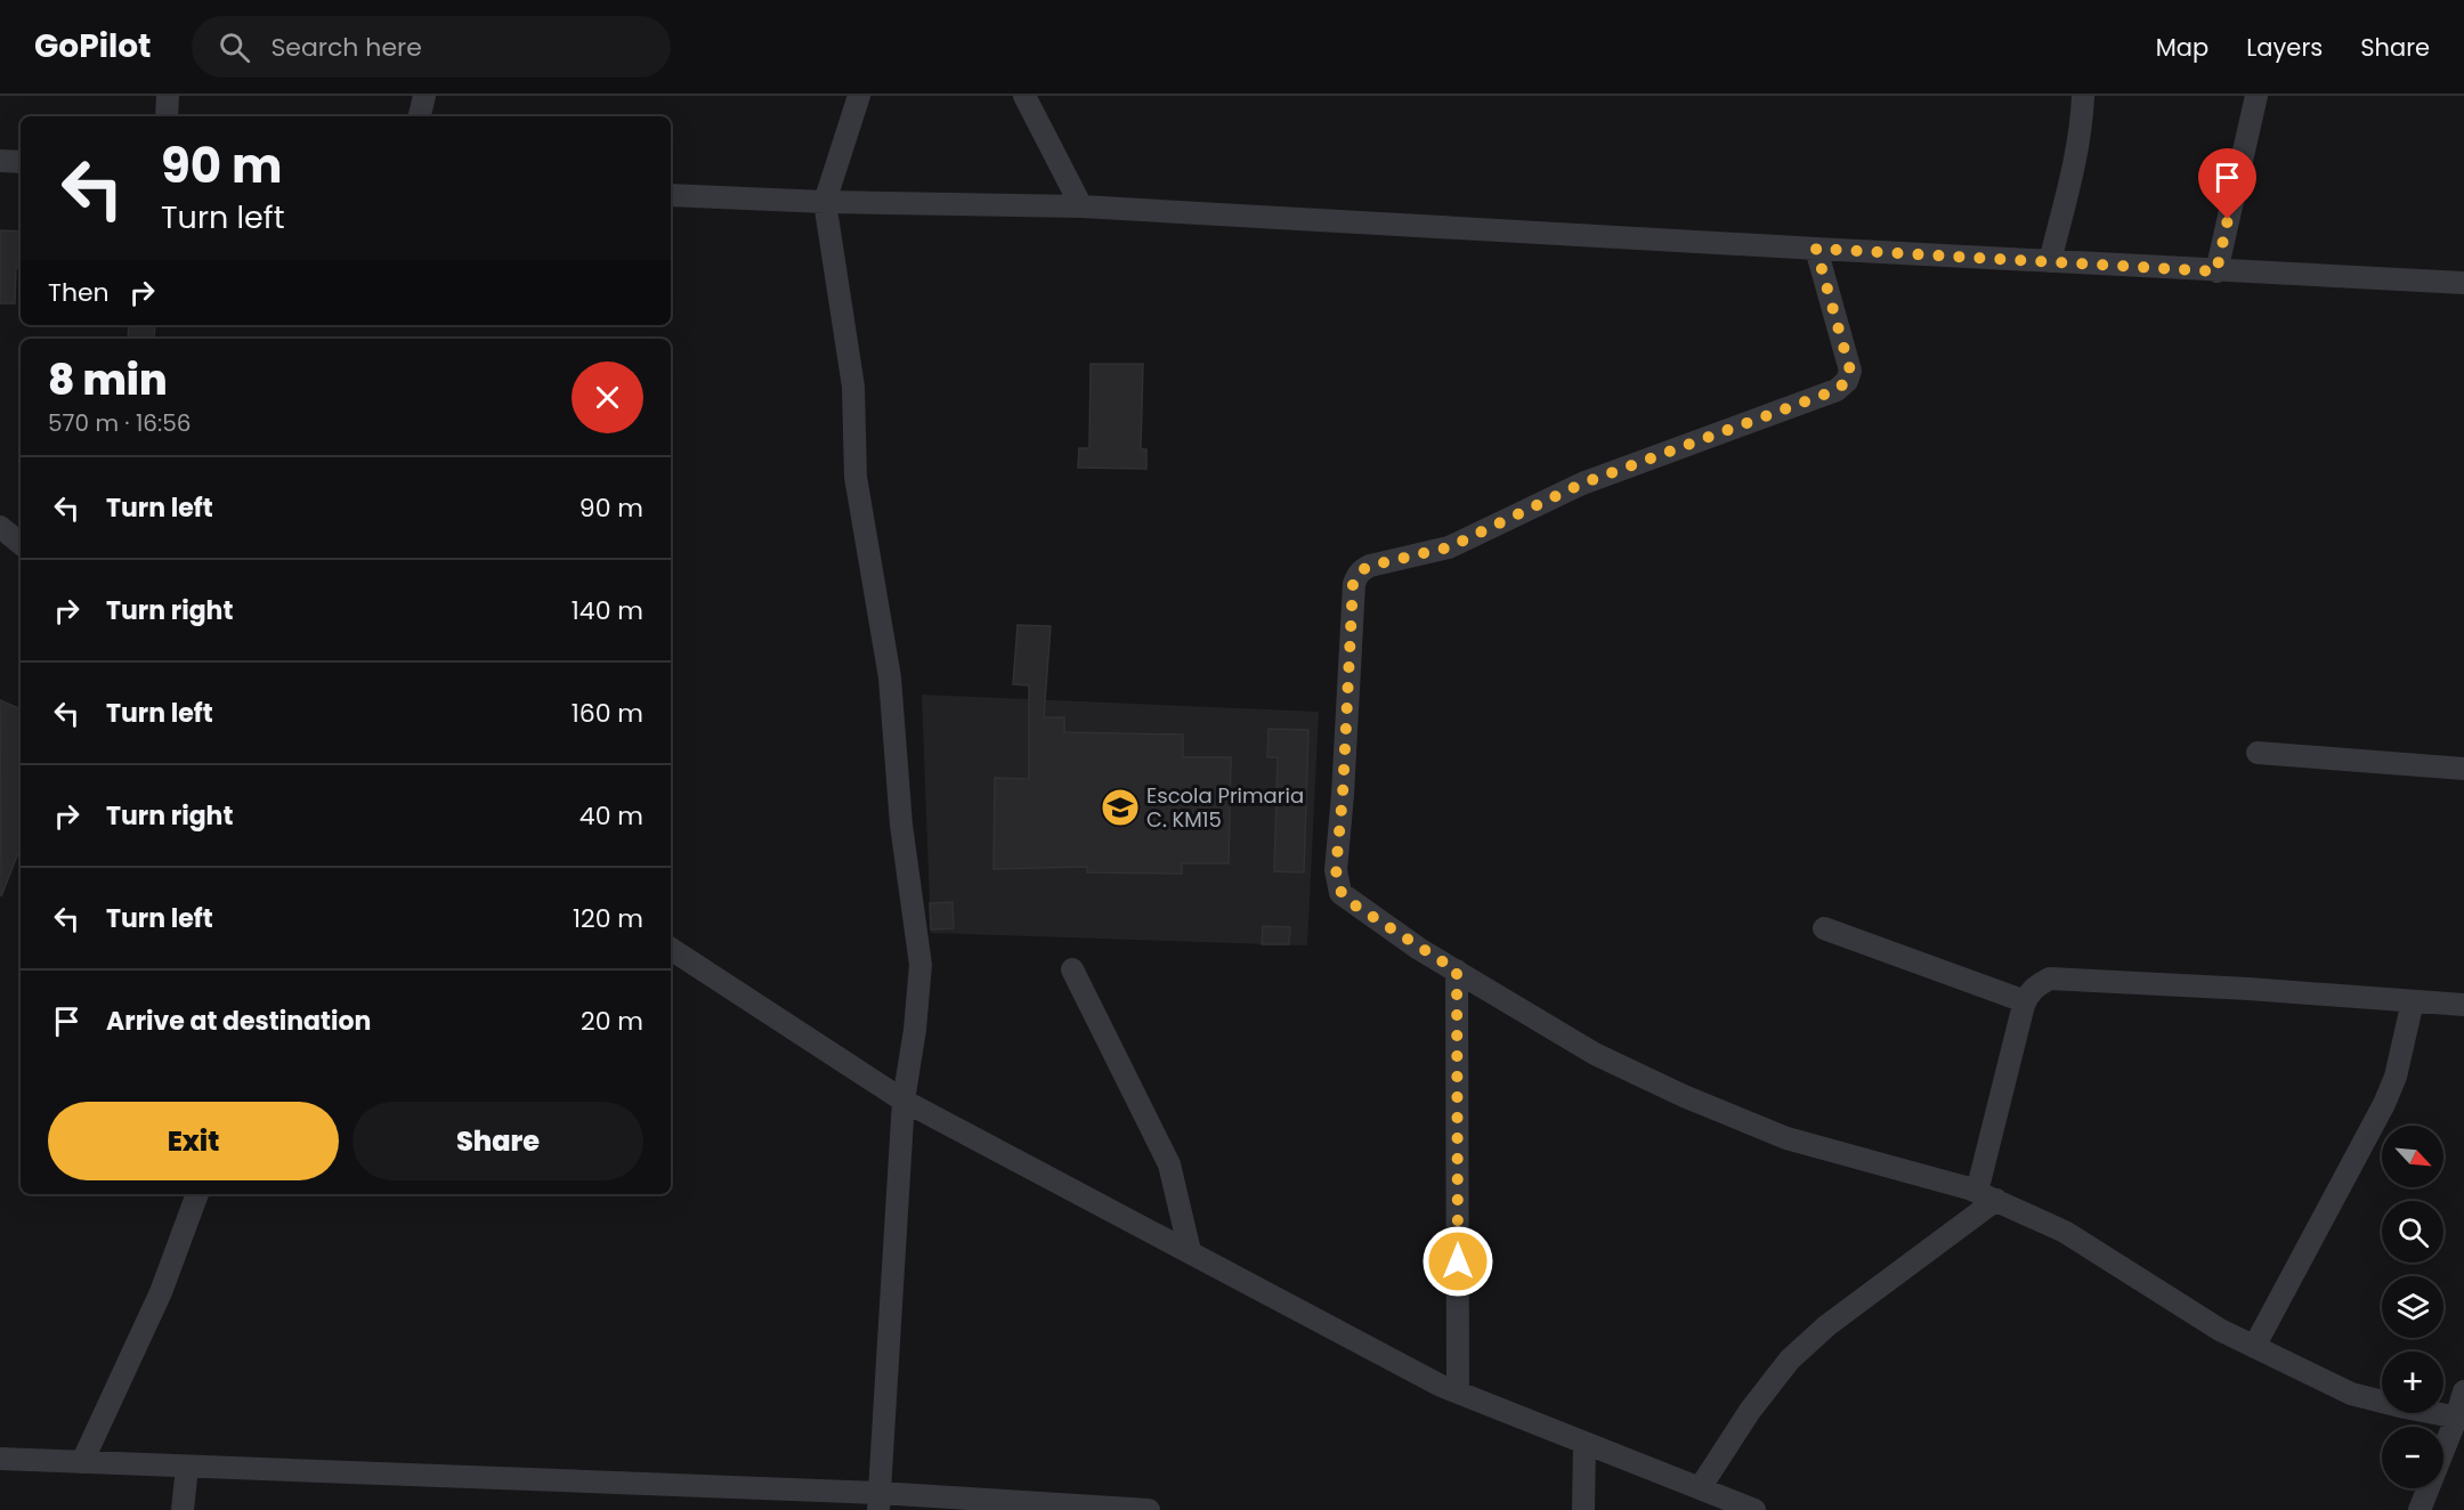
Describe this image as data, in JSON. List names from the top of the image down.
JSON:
{
  "places": {
    "school or university": ["Escola Primaria C. KM15"]
  },
  "north": "bottom right",
  "page": {
    "header": "GoPilot",
    "search": "Search here",
    "nav": ["Map", "Layers", "Share"],
    "turn": ["90 m", "Turn left"],
    "then": "Then",
    "heading": ["8 min", "570 m · 16:56"],
    "list": [
      {
        "name": "Turn left",
        "value": "90 m"
      },
      {
        "name": "Turn right",
        "value": "140 m"
      },
      {
        "name": "Turn left",
        "value": "160 m"
      },
      {
        "name": "Turn right",
        "value": "40 m"
      },
      {
        "name": "Turn left",
        "value": "120 m"
      },
      {
        "name": "Arrive at destination",
        "value": "20 m"
      }
    ],
    "buttons": ["Exit", "Share"],
    "map_buttons": ["+", "−"]
  }
}
